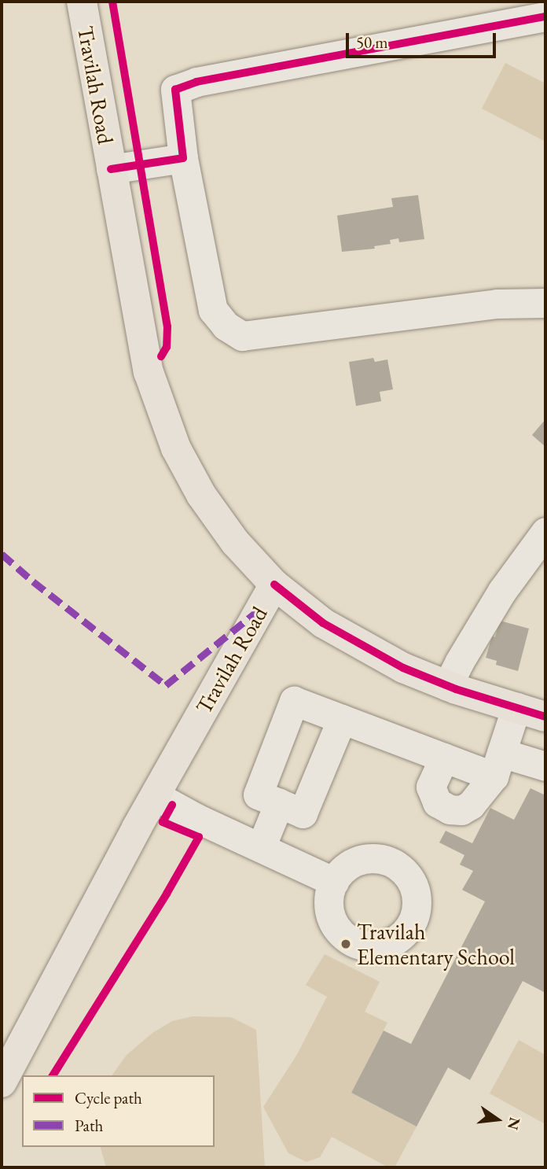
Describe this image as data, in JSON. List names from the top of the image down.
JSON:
{
  "streets": {
    "main road": ["Travilah Road"]
  },
  "places": ["Travilah Elementary School"],
  "legend": ["Cycle path", "Path"],
  "scale_bar": "50 m",
  "north": "right"
}
